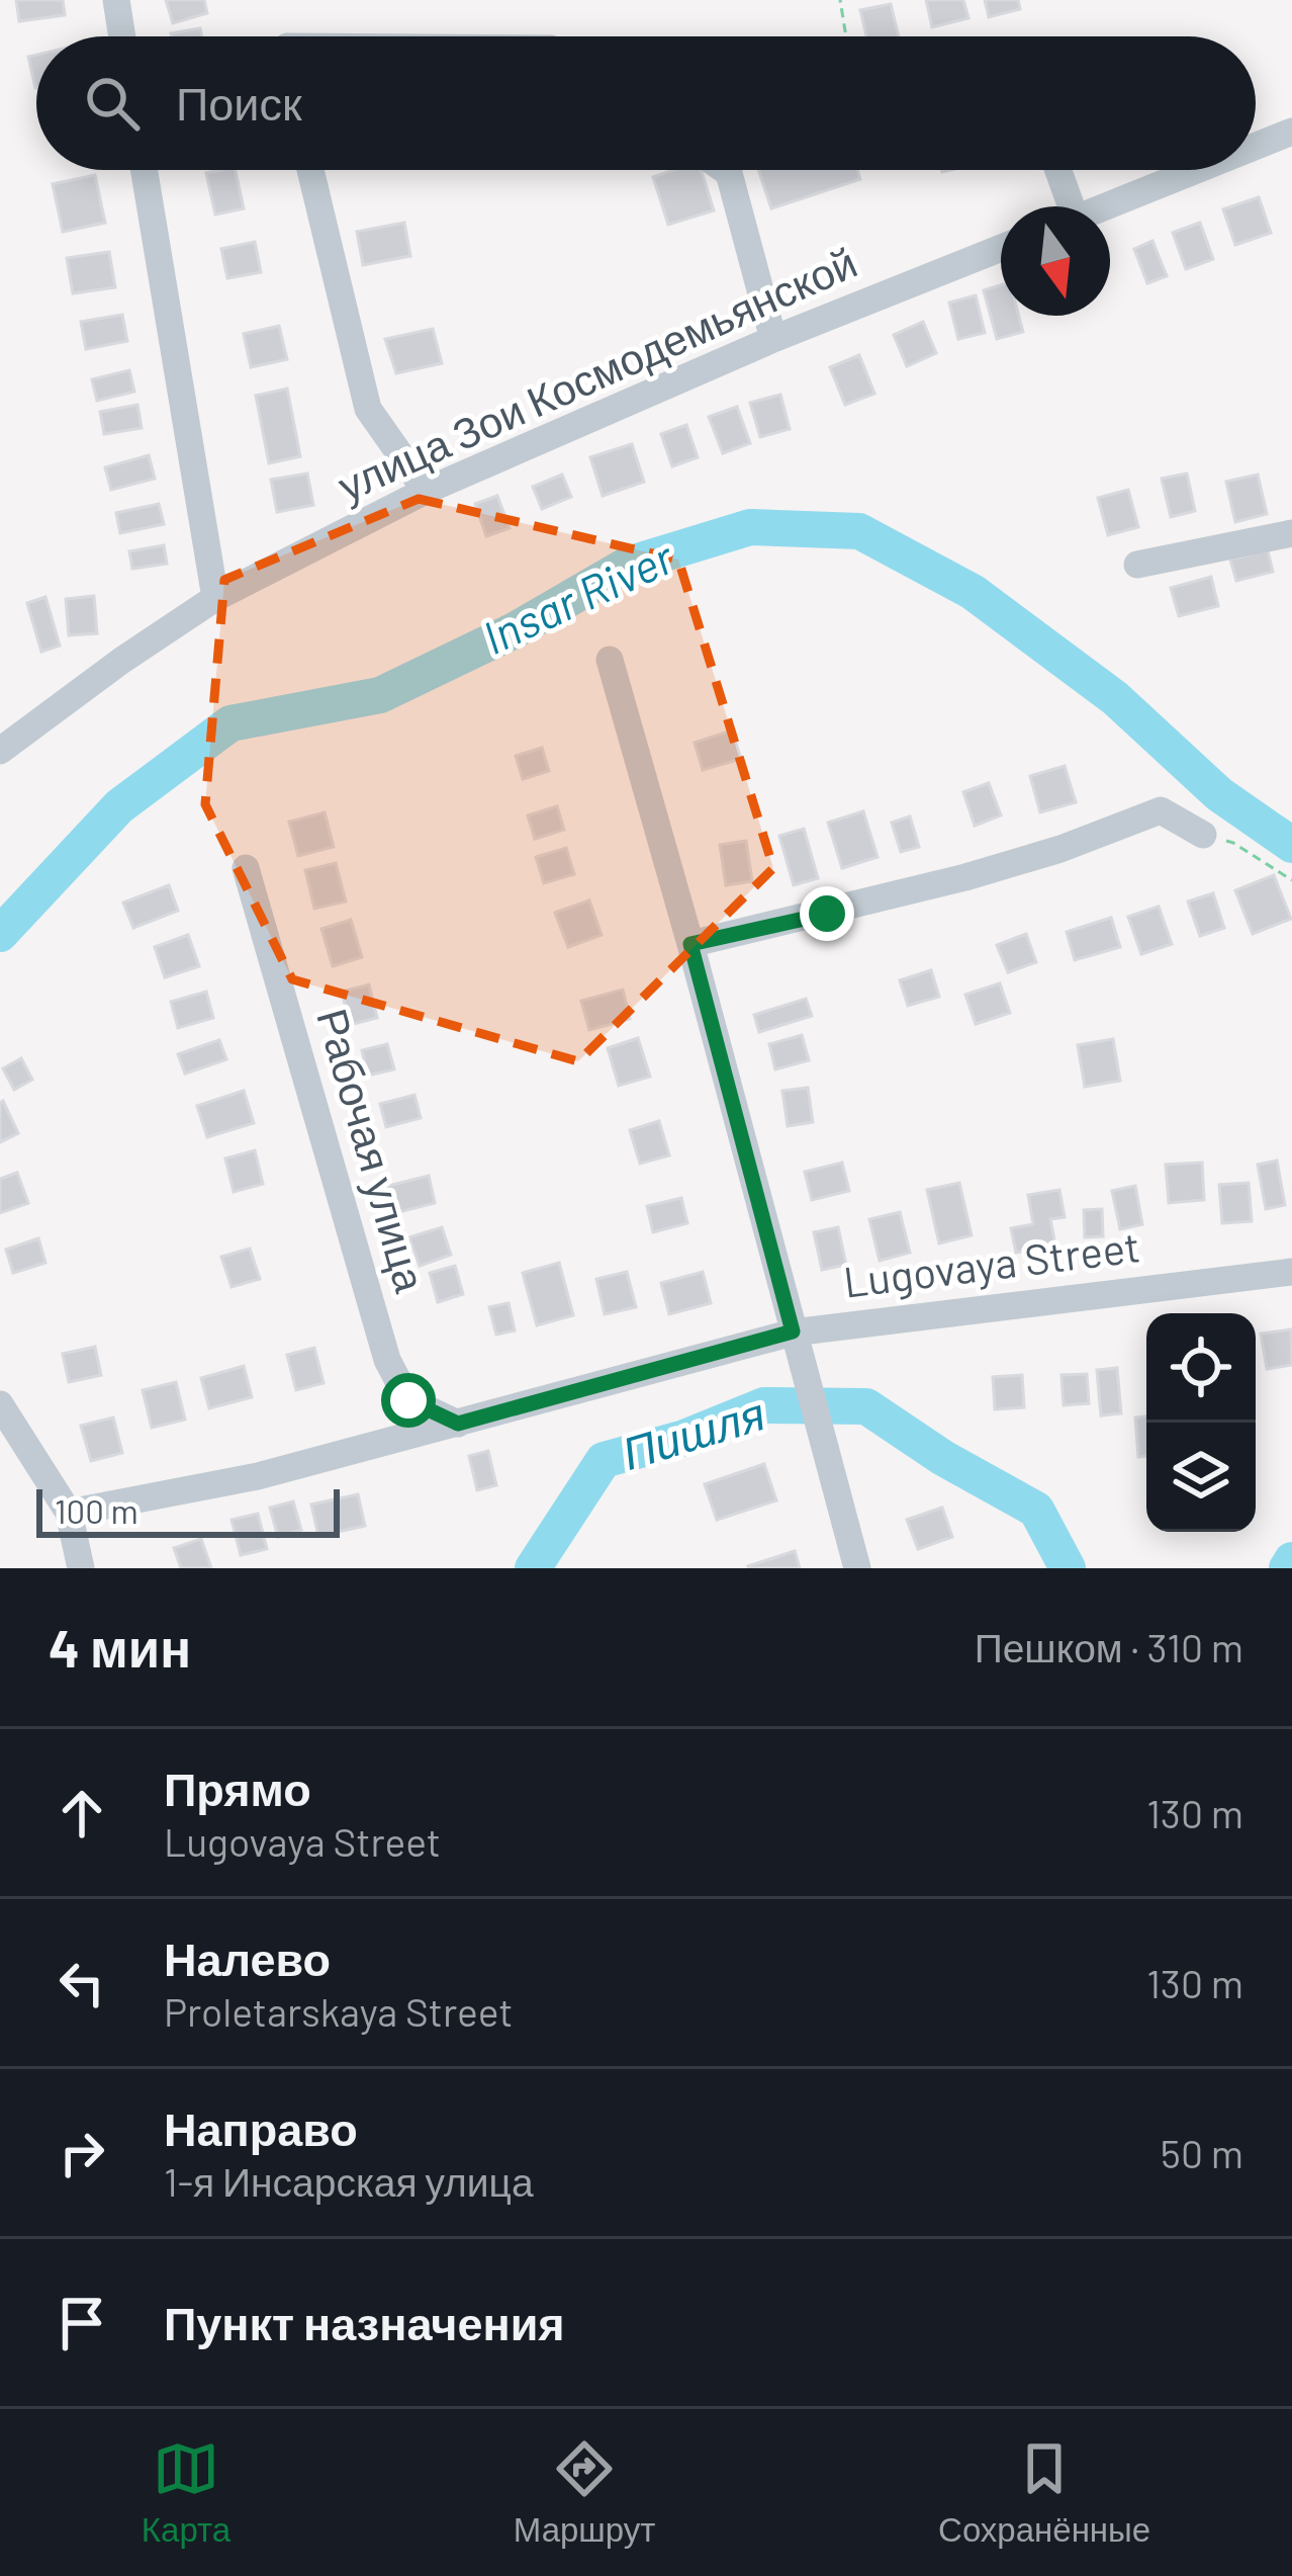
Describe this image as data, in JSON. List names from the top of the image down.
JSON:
{
  "streets": {
    "street": ["улица Зои Космодемьянской", "Рабочая улица", "Lugovaya Street"]
  },
  "crossings": [
    ["Рабочая улица", "Lugovaya Street"]
  ],
  "water": ["Insar River", "Пишля"],
  "scale_bar": "100 m",
  "north": "bottom",
  "page": {
    "search": "Поиск",
    "scale": "100 m",
    "heading": ["4 мин", "Пешком · 310 m"],
    "list": [
      ["Прямо", "Lugovaya Street", "130 m"],
      ["Налево", "Proletarskaya Street", "130 m"],
      ["Направо", "1-я Инсарская улица", "50 m"],
      "Пункт назначения"
    ],
    "nav": ["Карта", "Маршрут", "Сохранённые"]
  }
}
